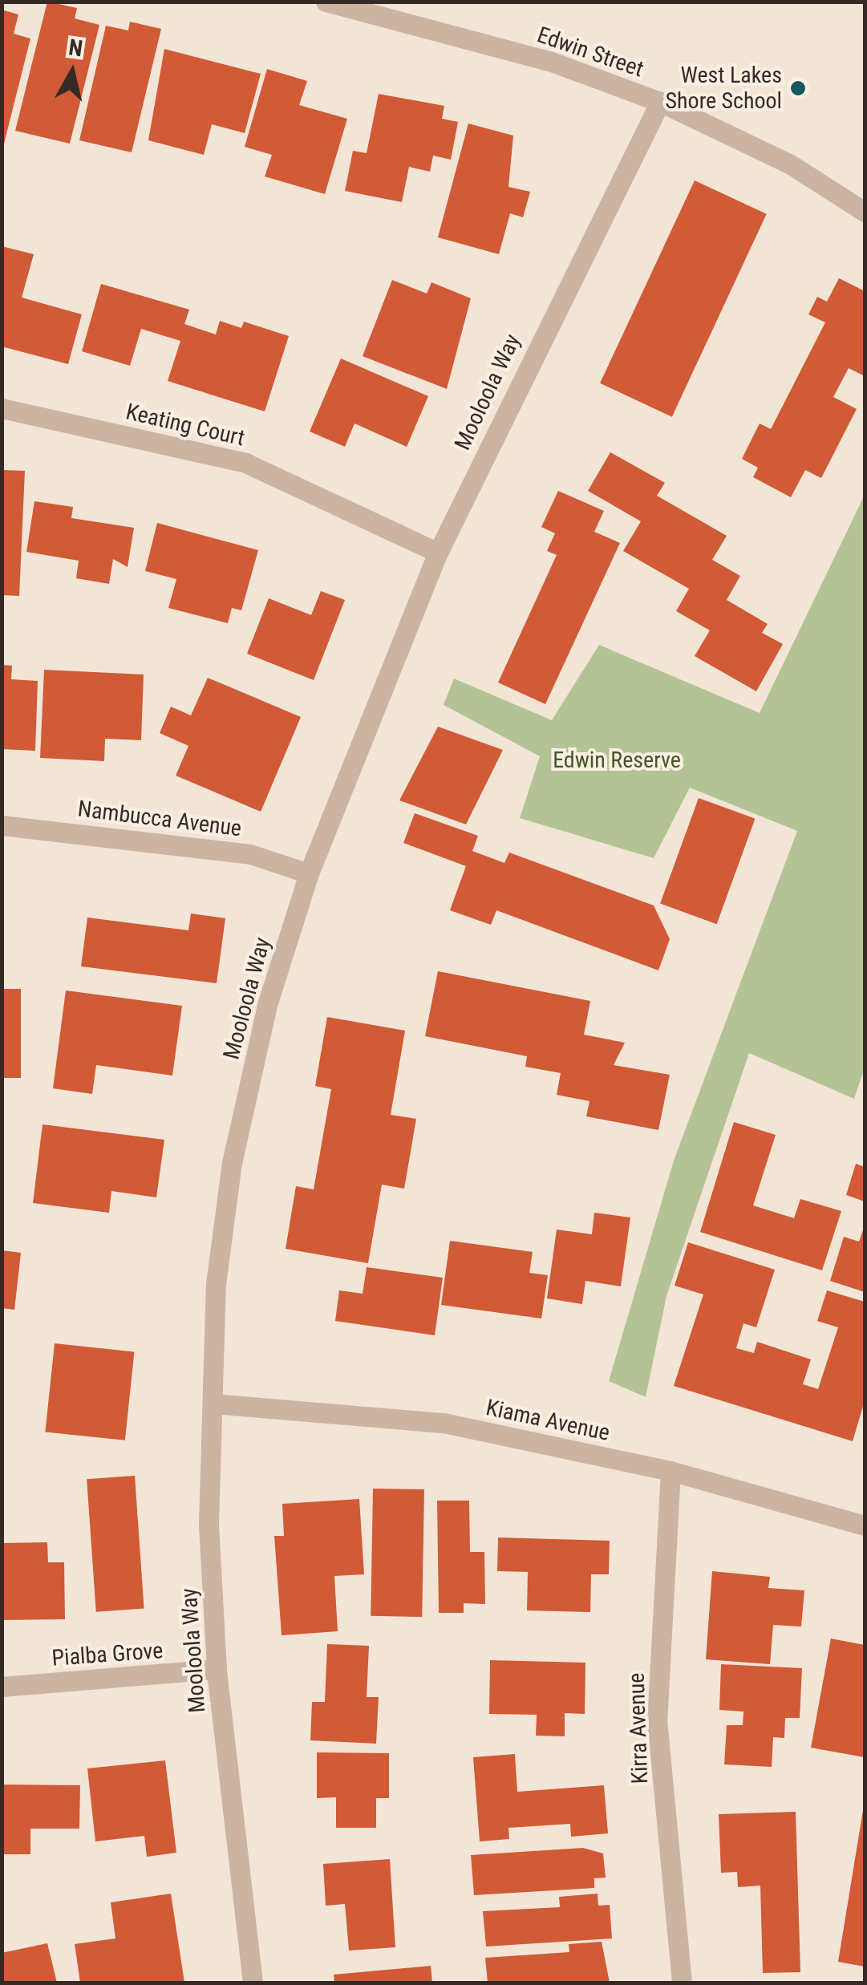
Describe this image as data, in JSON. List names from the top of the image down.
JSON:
{
  "streets": {
    "street": [
      "Edwin Street",
      "Mooloola Way",
      "Keating Court",
      "Nambucca Avenue",
      "Kiama Avenue",
      "Pialba Grove",
      "Kirra Avenue"
    ]
  },
  "crossings": [
    ["Edwin Street", "Mooloola Way"],
    ["Mooloola Way", "Keating Court"],
    ["Mooloola Way", "Nambucca Avenue"],
    ["Mooloola Way", "Kiama Avenue"],
    ["Mooloola Way", "Pialba Grove"],
    ["Kiama Avenue", "Kirra Avenue"]
  ],
  "parks": ["Edwin Reserve"],
  "places": ["West Lakes Shore School"],
  "north": "top"
}
